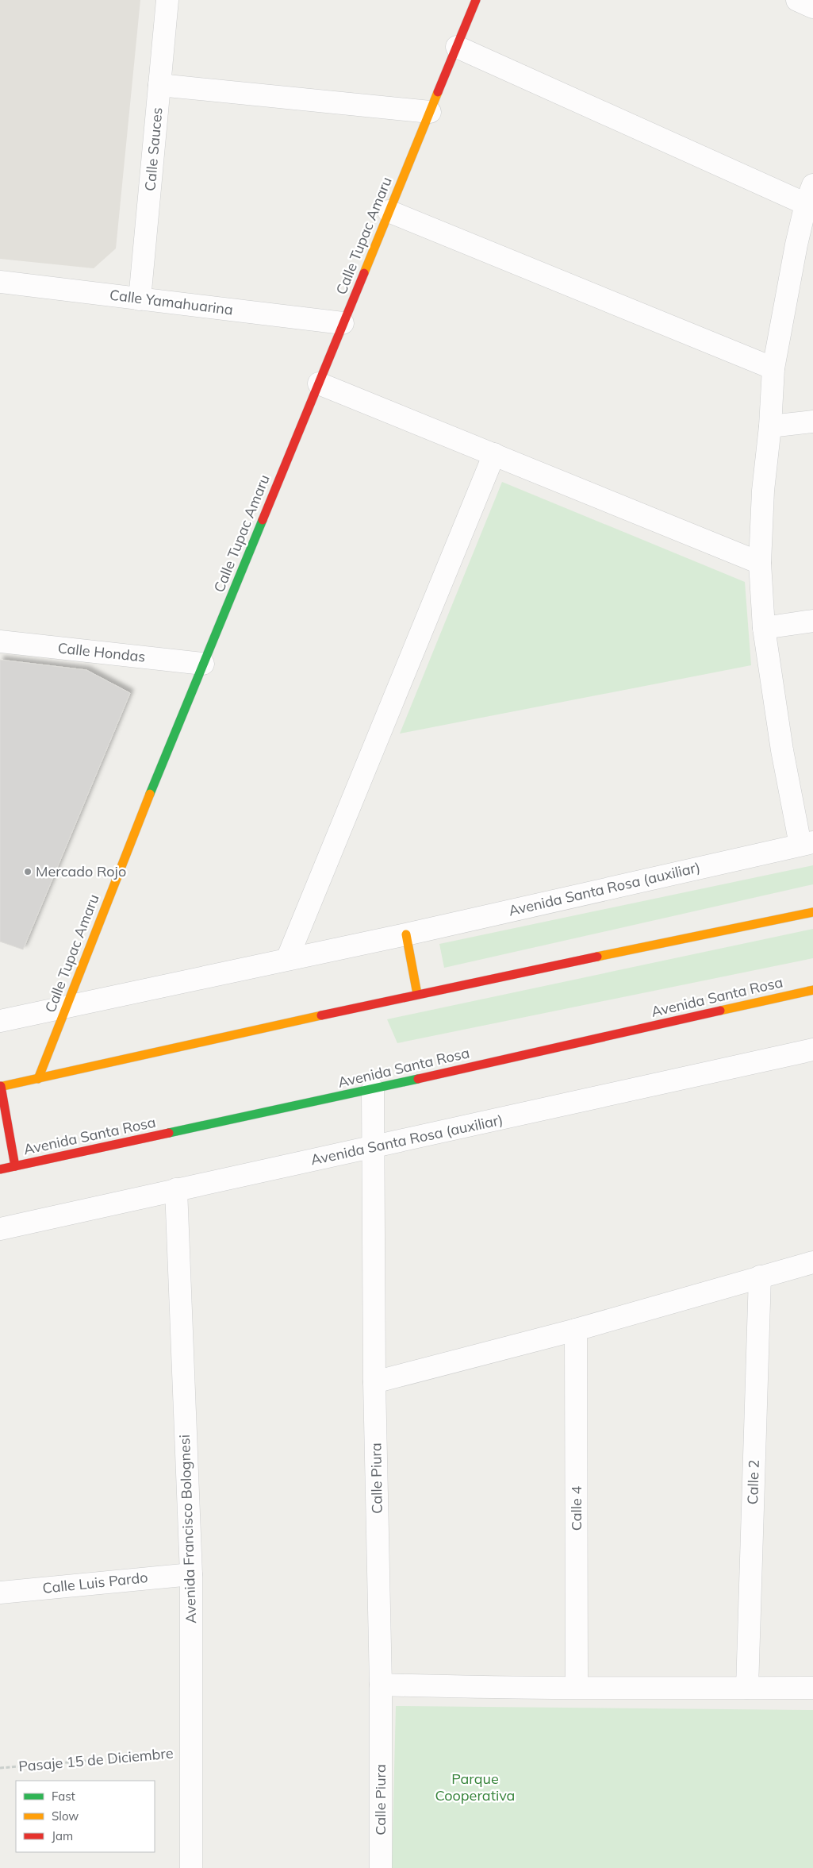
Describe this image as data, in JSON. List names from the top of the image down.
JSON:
{
  "streets": {
    "main road": ["Calle Tupac Amaru", "Avenida Santa Rosa"],
    "street": [
      "Calle Sauces",
      "Calle Yamahuarina",
      "Calle Hondas",
      "Avenida Santa Rosa (auxiliar)",
      "Calle Piura",
      "Calle 2",
      "Calle 4",
      "Avenida Francisco Bolognesi",
      "Calle Luis Pardo"
    ],
    "path": ["Pasaje 15 de Diciembre"]
  },
  "crossings": [
    ["Calle Sauces", "Calle Yamahuarina"],
    ["Calle Tupac Amaru", "Calle Yamahuarina"],
    ["Calle Tupac Amaru", "Calle Hondas"],
    ["Calle Tupac Amaru", "Avenida Santa Rosa (auxiliar)"],
    ["Avenida Santa Rosa (auxiliar)", "Calle Piura"],
    ["Avenida Santa Rosa (auxiliar)", "Avenida Francisco Bolognesi"],
    ["Avenida Santa Rosa", "Calle Piura"],
    ["Avenida Francisco Bolognesi", "Calle Luis Pardo"],
    ["Avenida Francisco Bolognesi", "Pasaje 15 de Diciembre"]
  ],
  "parks": ["Parque Cooperativa"],
  "places": ["Mercado Rojo"],
  "legend": ["Fast", "Slow", "Jam"]
}
